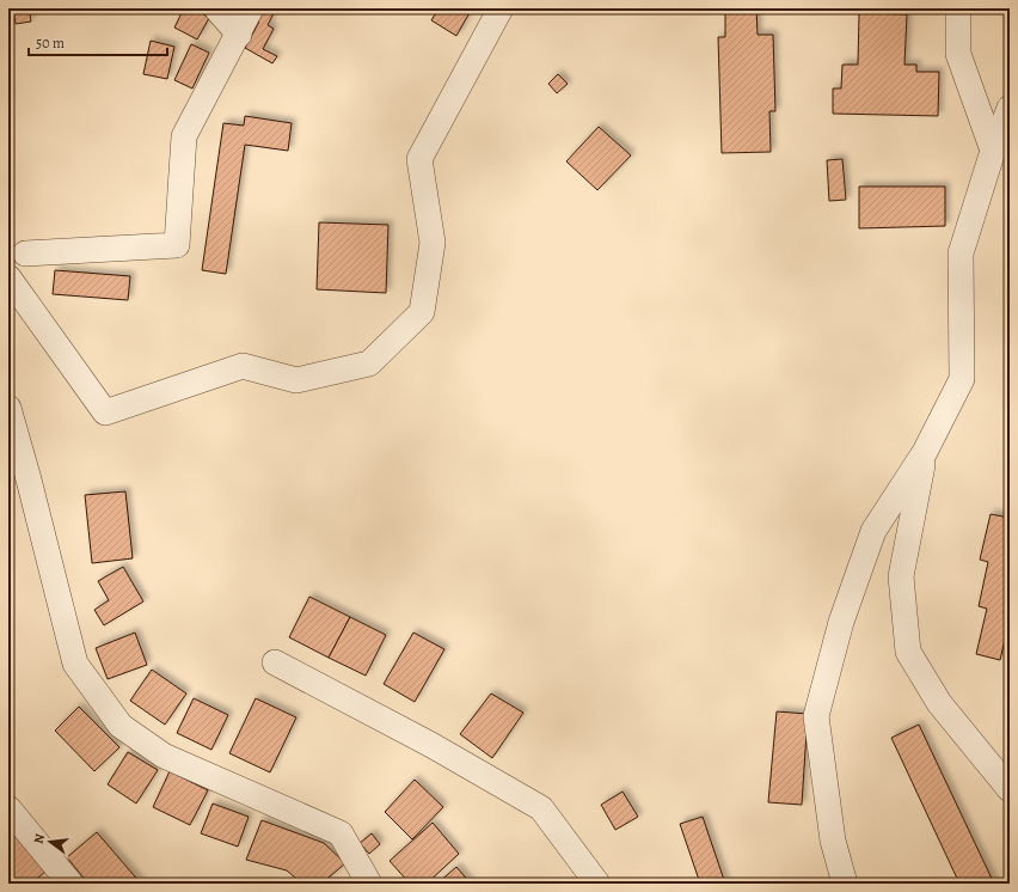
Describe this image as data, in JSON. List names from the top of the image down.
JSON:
{
  "scale_bar": "50 m",
  "north": "left"
}
